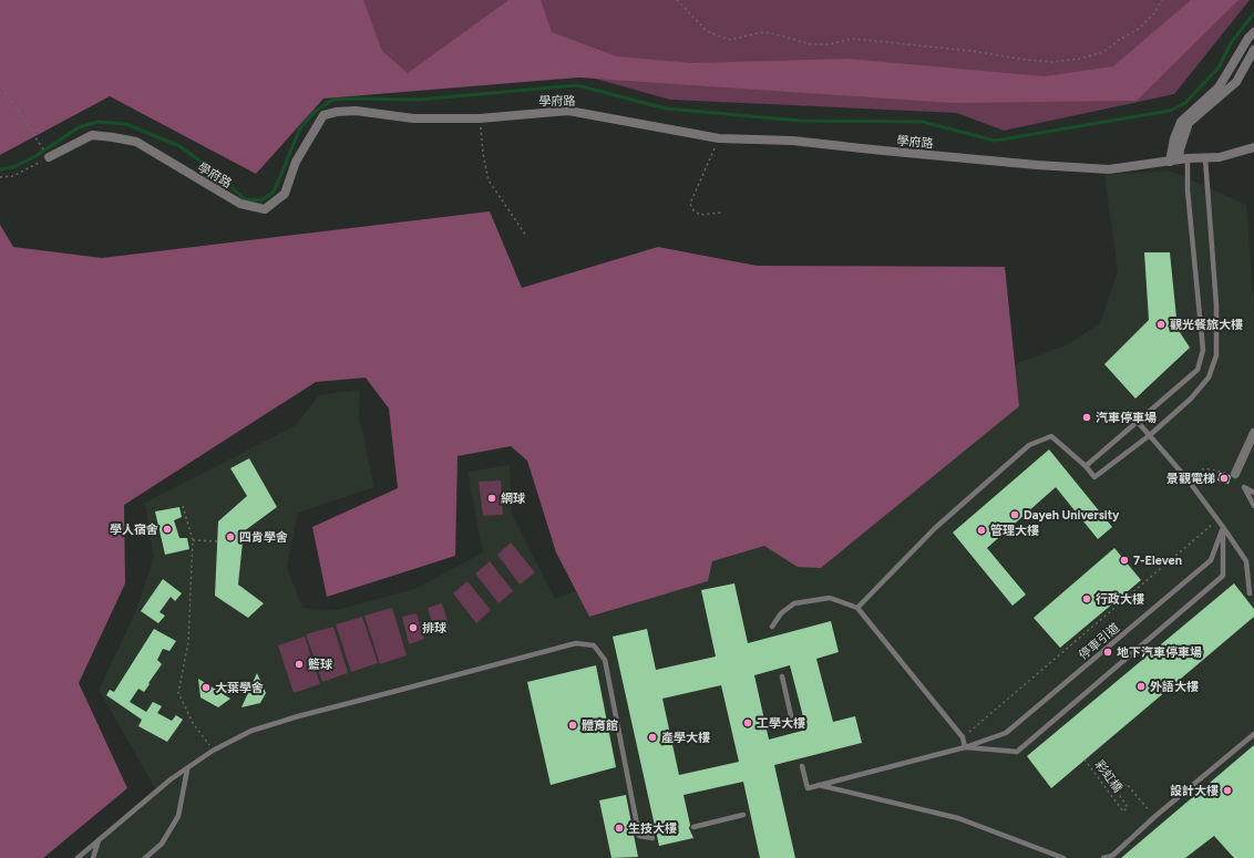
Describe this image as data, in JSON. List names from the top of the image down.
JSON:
{
  "streets": {
    "street": ["學府路"],
    "lane": ["停車引道"],
    "path": ["彩虹橋"]
  },
  "places": [
    "觀光餐旅大樓",
    "汽車停車場",
    "景觀電梯",
    "網球",
    "Dayeh University",
    "學人宿舍",
    "管理大樓",
    "四肯學舍",
    "7-Eleven",
    "行政大樓",
    "排球",
    "地下汽車停車場",
    "籃球",
    "外語大樓",
    "大葉學舍",
    "工學大樓",
    "體育館",
    "產學大樓",
    "設計大樓",
    "生技大樓"
  ]
}
